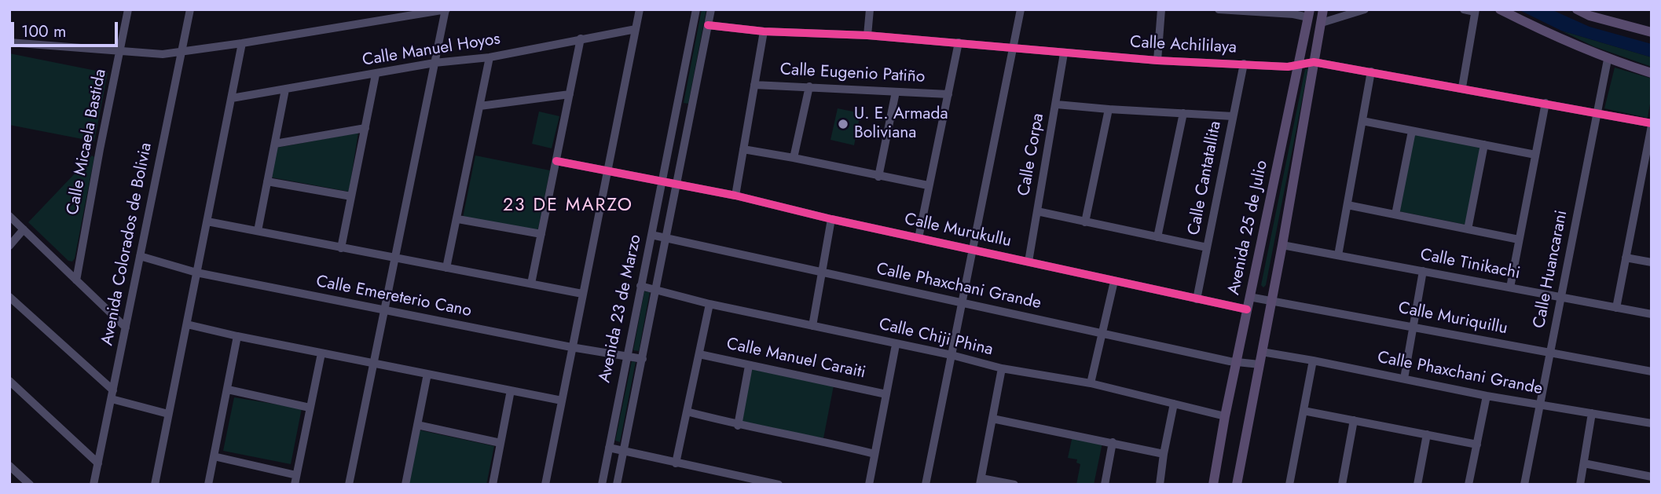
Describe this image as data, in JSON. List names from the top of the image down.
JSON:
{
  "streets": {
    "main road": ["Avenida 25 de Julio"],
    "street": [
      "Calle Achililaya",
      "Calle Manuel Hoyos",
      "Calle Eugenio Patiño",
      "Calle Micaela Bastida",
      "Calle Corpa",
      "Calle Cantatallita",
      "Calle Murukullu",
      "Avenida Colorados de Bolivia",
      "Calle Tinikachi",
      "Calle Huancarani",
      "Calle Phaxchani Grande",
      "Calle Emereterio Cano",
      "Avenida 23 de Marzo",
      "Calle Muriquillu",
      "Calle Chiji Phina",
      "Calle Manuel Caraiti"
    ]
  },
  "crossings": [
    ["Calle Achililaya", "Calle Corpa"],
    ["Calle Achililaya", "Calle Cantatallita"],
    ["Calle Achililaya", "Avenida 25 de Julio"],
    ["Calle Achililaya", "Calle Huancarani"],
    ["Calle Achililaya", "Avenida 23 de Marzo"],
    ["Calle Corpa", "Calle Murukullu"],
    ["Calle Cantatallita", "Calle Murukullu"],
    ["Avenida 25 de Julio", "Calle Murukullu"],
    ["Avenida 25 de Julio", "Calle Tinikachi"],
    ["Avenida 25 de Julio", "Calle Phaxchani Grande"],
    ["Avenida 25 de Julio", "Calle Muriquillu"],
    ["Avenida 25 de Julio", "Calle Chiji Phina"],
    ["Calle Murukullu", "Avenida 23 de Marzo"],
    ["Avenida Colorados de Bolivia", "Calle Emereterio Cano"],
    ["Calle Tinikachi", "Calle Huancarani"],
    ["Calle Huancarani", "Calle Phaxchani Grande"],
    ["Calle Huancarani", "Calle Muriquillu"],
    ["Calle Phaxchani Grande", "Avenida 23 de Marzo"],
    ["Calle Emereterio Cano", "Avenida 23 de Marzo"],
    ["Avenida 23 de Marzo", "Calle Chiji Phina"]
  ],
  "districts": ["23 DE MARZO"],
  "places": ["U. E. Armada Boliviana"],
  "scale_bar": "100 m"
}
